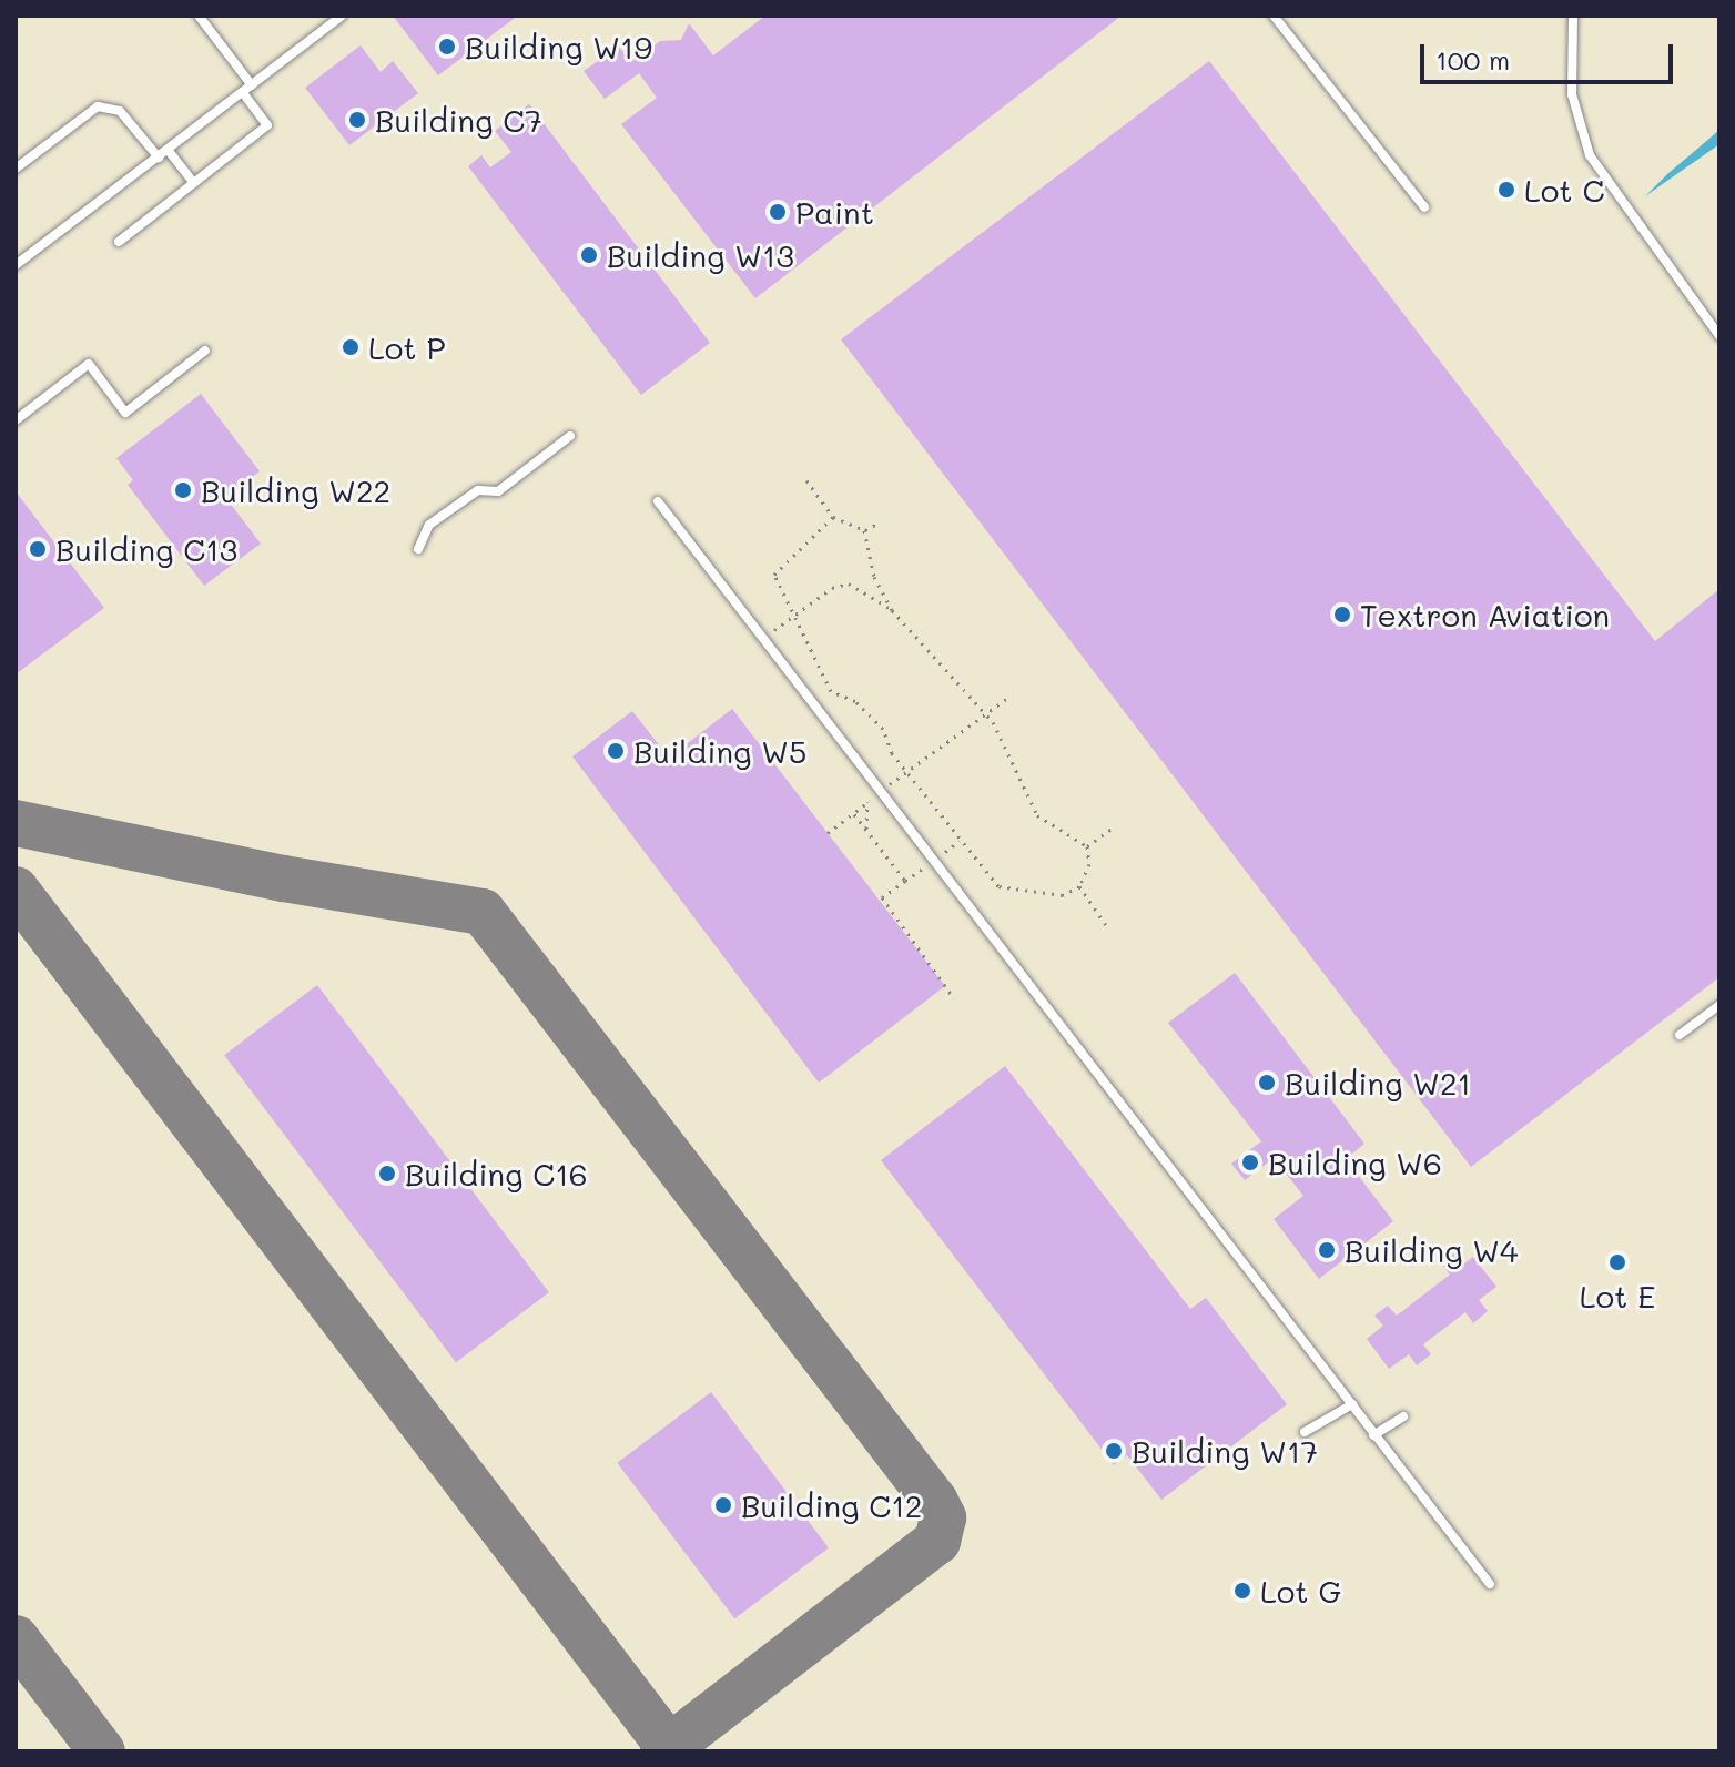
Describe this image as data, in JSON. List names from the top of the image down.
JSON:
{
  "places": [
    "Building W19",
    "Building C7",
    "Lot C",
    "Paint",
    "Building W13",
    "Lot P",
    "Building W22",
    "Building C13",
    "Textron Aviation",
    "Building W5",
    "Building W21",
    "Building W6",
    "Building C16",
    "Building W4",
    "Lot E",
    "Building W17",
    "Building C12",
    "Lot G"
  ],
  "scale_bar": "100 m"
}
